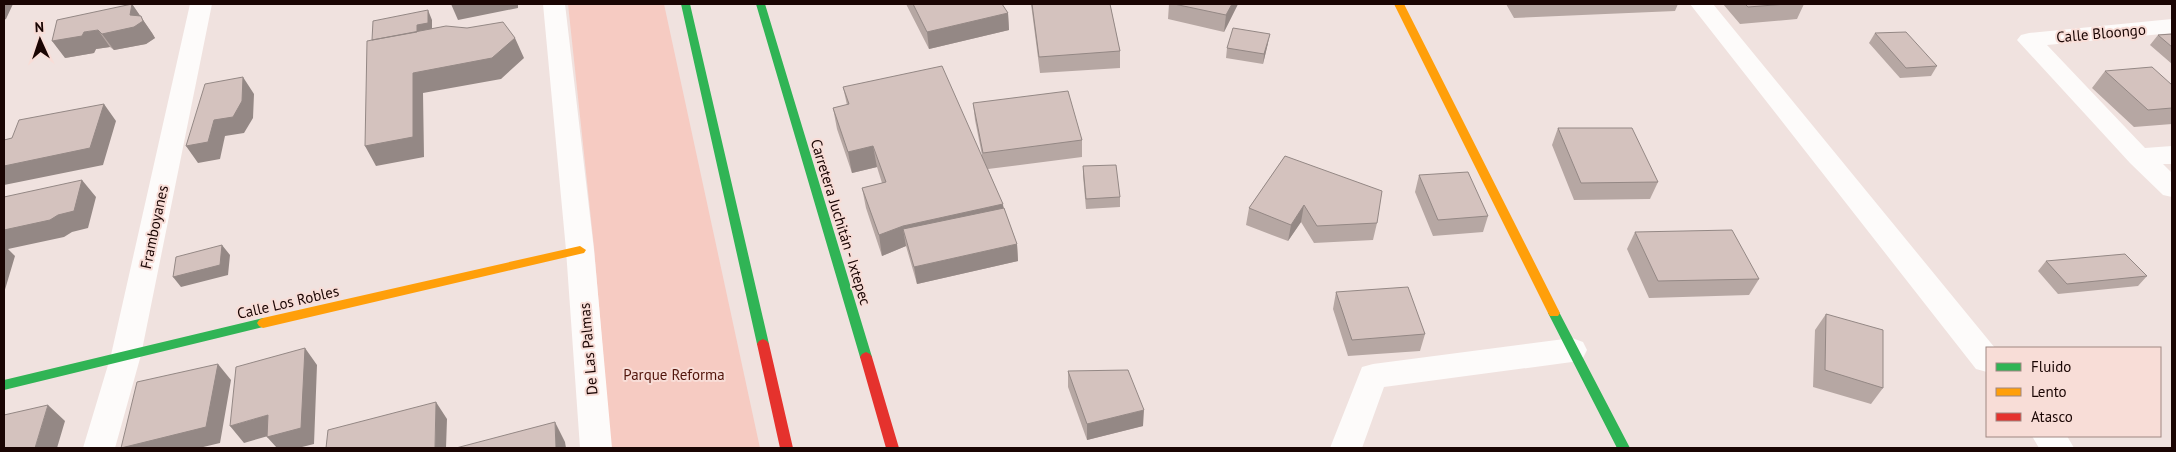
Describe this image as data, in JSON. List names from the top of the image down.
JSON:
{
  "streets": {
    "main road": ["Carretera Juchitán - Ixtepec", "Calle Los Robles"],
    "street": ["Calle Bloongo", "Framboyanes", "De Las Palmas"]
  },
  "crossings": [
    ["Framboyanes", "Calle Los Robles"],
    ["Calle Los Robles", "De Las Palmas"]
  ],
  "parks": ["Parque Reforma"],
  "legend": ["Fluido", "Lento", "Atasco"],
  "north": "top"
}
